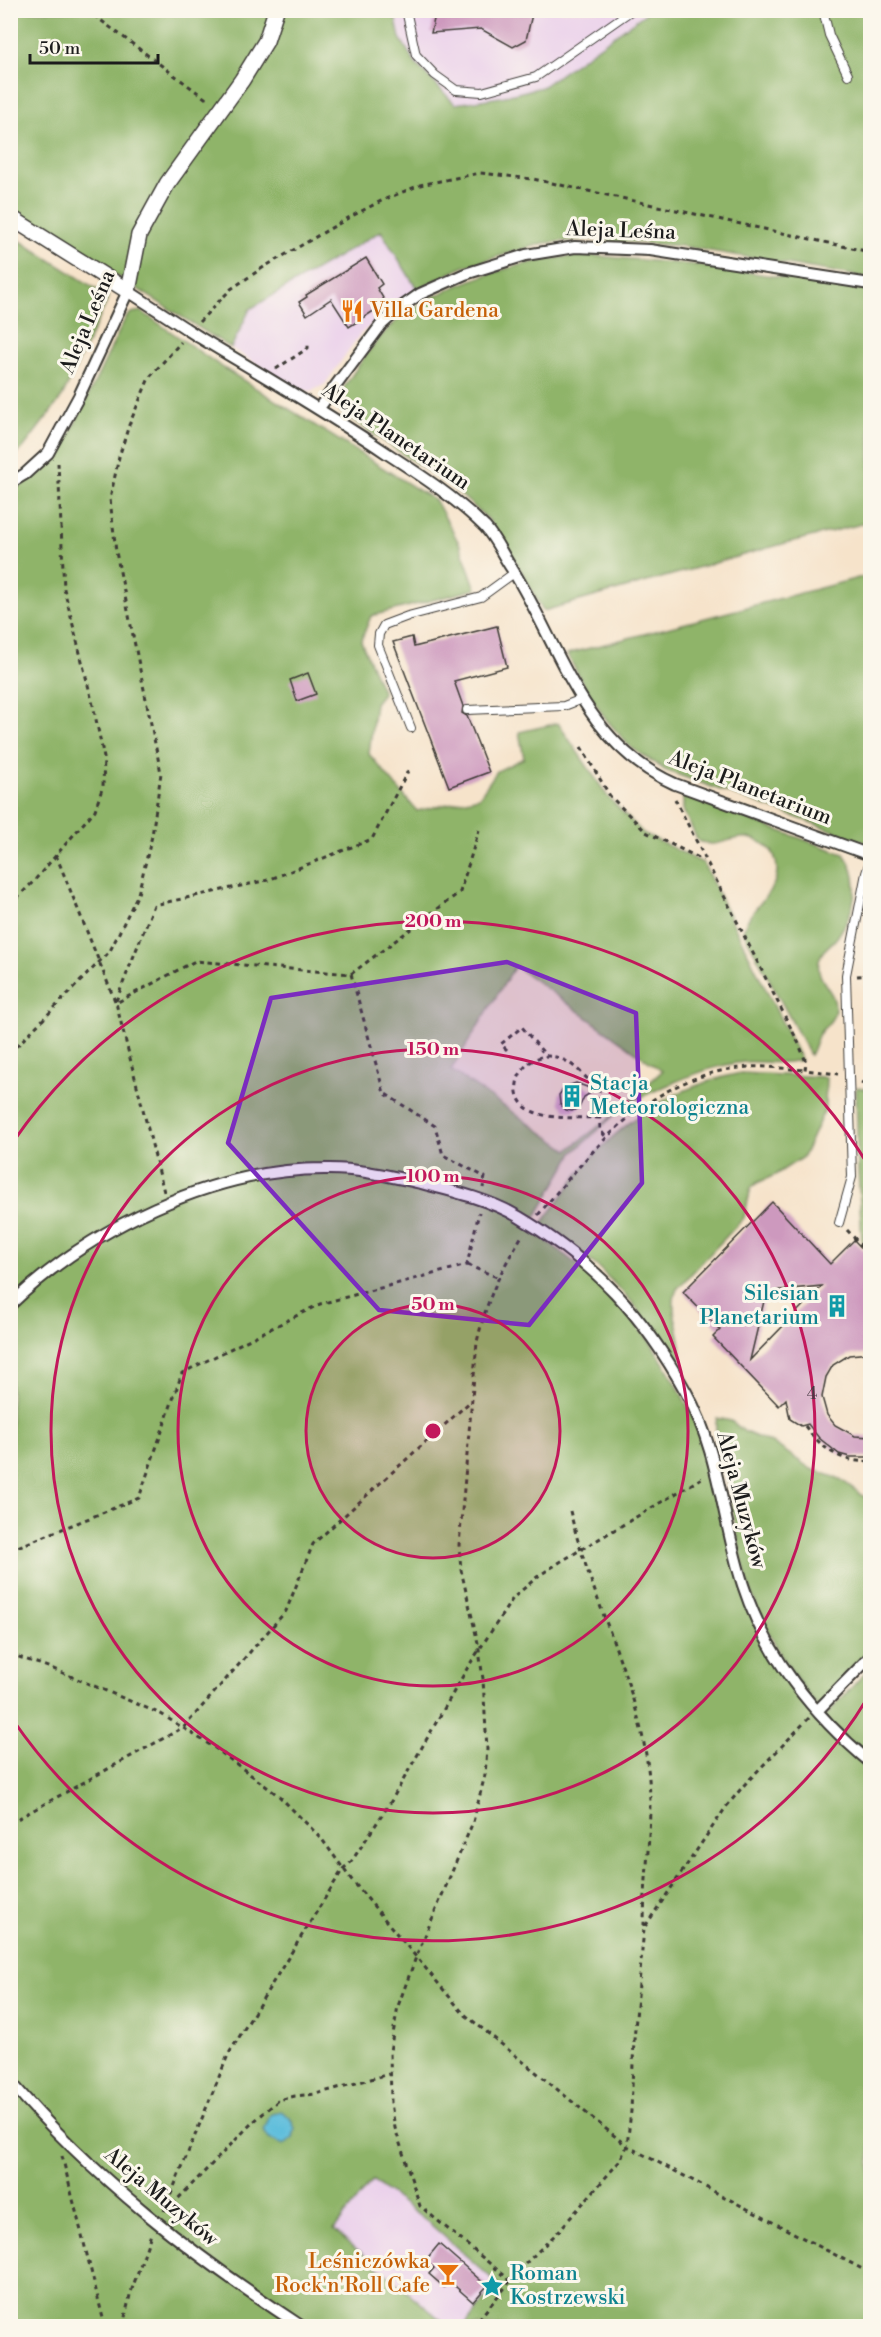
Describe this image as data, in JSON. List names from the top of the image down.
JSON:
{
  "streets": {
    "street": ["Aleja Leśna", "Aleja Planetarium", "Aleja Muzyków"]
  },
  "crossings": [
    ["Aleja Leśna", "Aleja Planetarium"]
  ],
  "places": {
    "restaurant": ["Villa Gardena"],
    "building": ["Stacja Meteorologiczna", "Silesian Planetarium"],
    "bar": ["Leśniczówka Rock'n'Roll Cafe"],
    "place": ["Roman Kostrzewski"]
  },
  "house_numbers": ["4"],
  "scale_bar": "50 m",
  "rings": [
    "200 m",
    "150 m",
    "100 m",
    "50 m"
  ]
}
